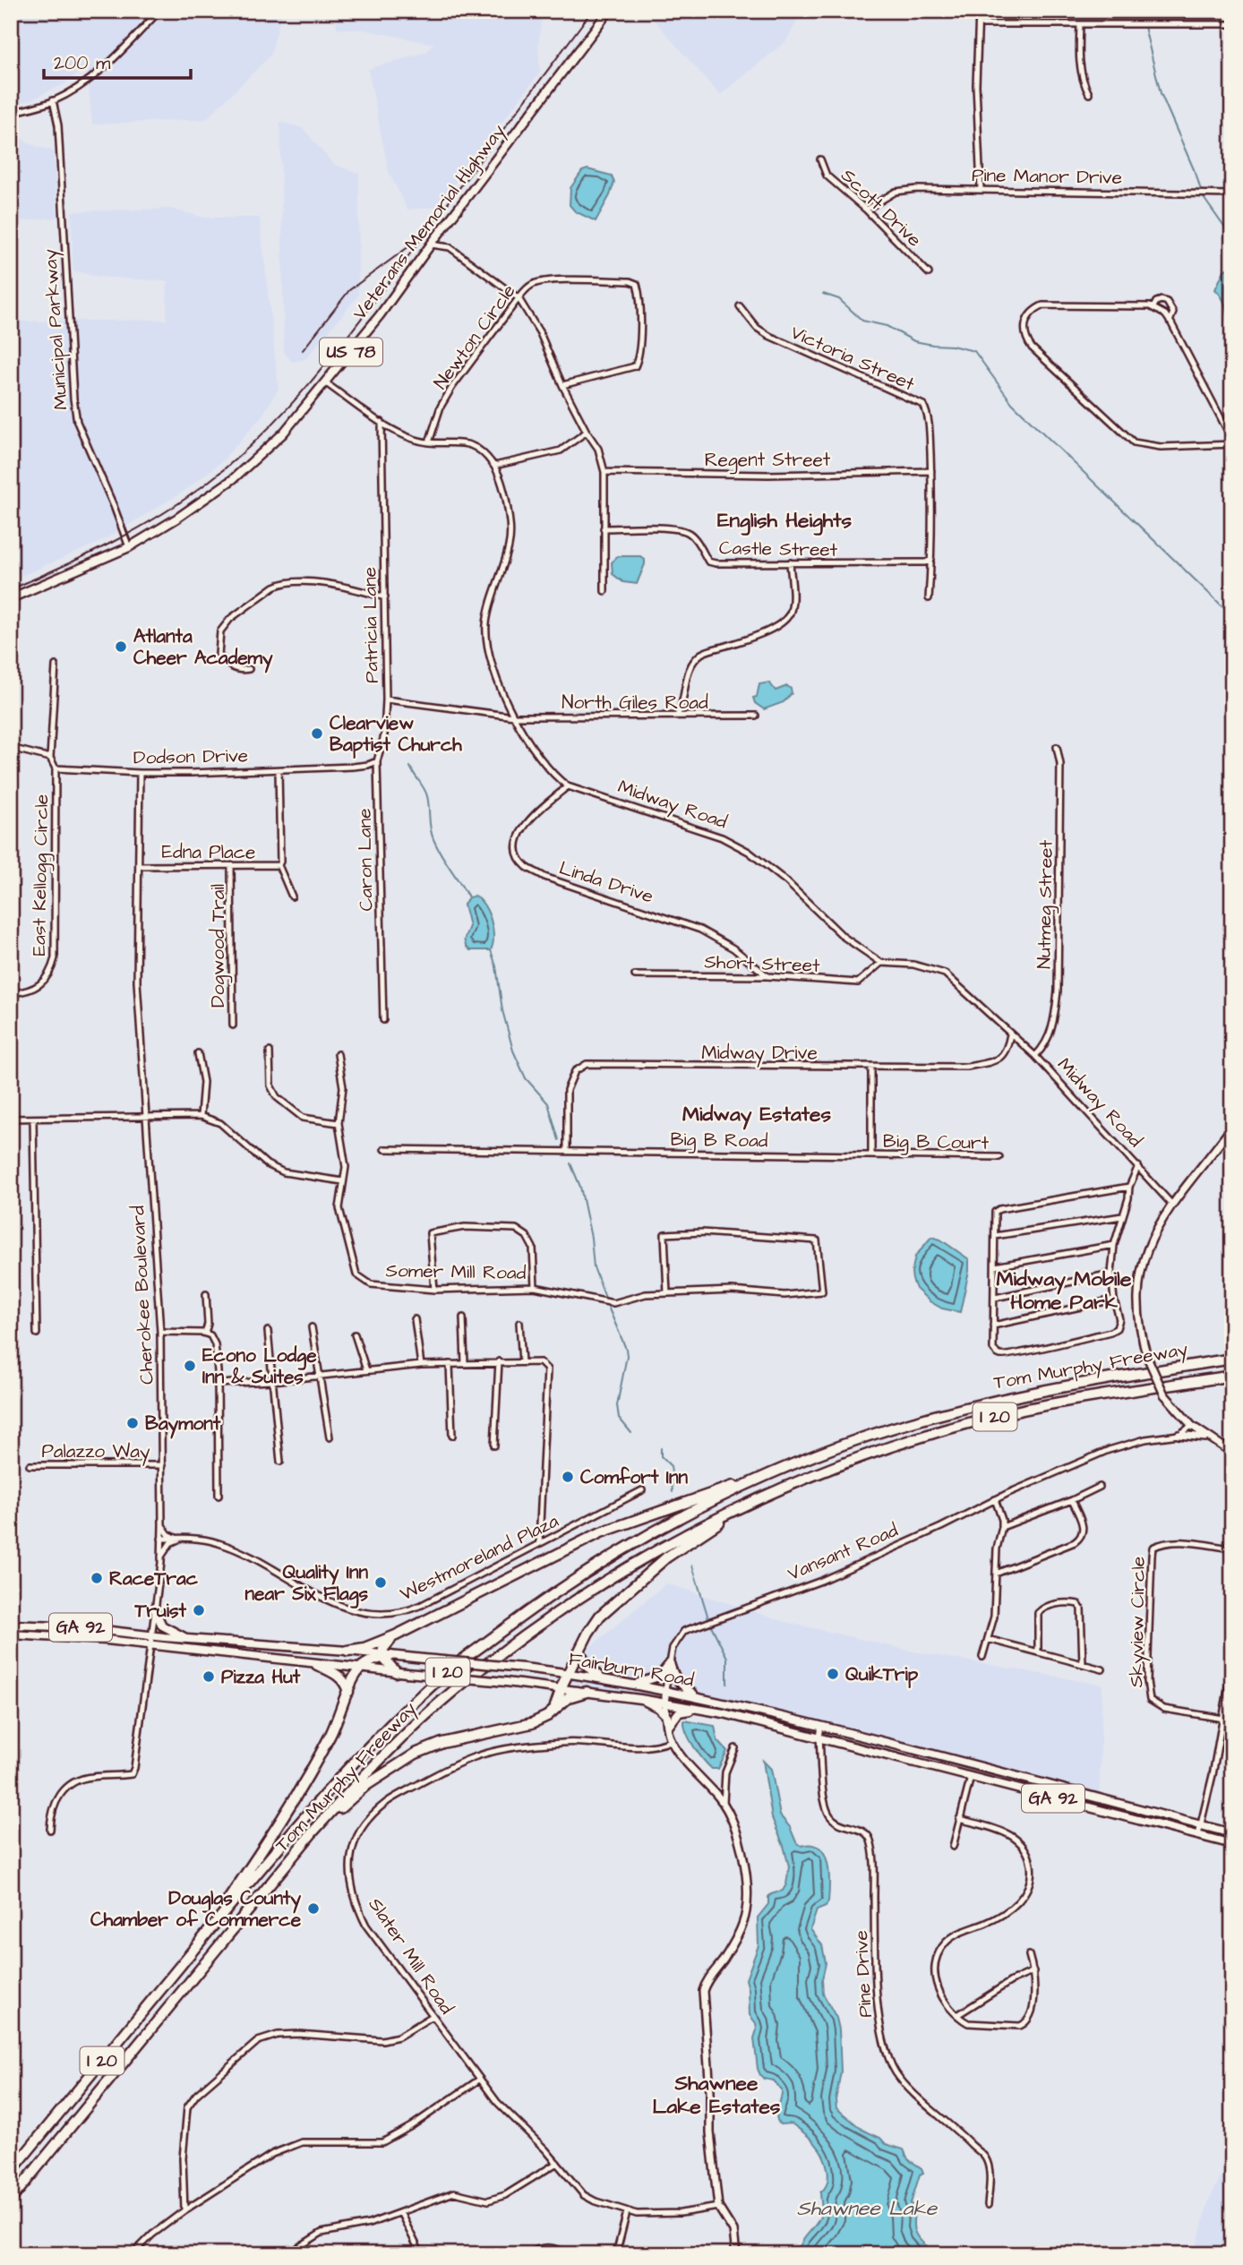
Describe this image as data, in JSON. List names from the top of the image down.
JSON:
{
  "streets": {
    "highway": ["Tom Murphy Freeway", "I 20"],
    "main road": [
      "Veterans Memorial Highway",
      "US 78",
      "GA 92",
      "Fairburn Road"
    ],
    "street": [
      "Pine Manor Drive",
      "Scott Drive",
      "Municipal Parkway",
      "Newton Circle",
      "Victoria Street",
      "Regent Street",
      "Castle Street",
      "Patricia Lane",
      "North Giles Road",
      "Dodson Drive",
      "Midway Road",
      "Edna Place",
      "Caron Lane",
      "East Kellogg Circle",
      "Linda Drive",
      "Nutmeg Street",
      "Dogwood Trail",
      "Short Street",
      "Midway Drive",
      "Big B Road",
      "Big B Court",
      "Somer Mill Road",
      "Cherokee Boulevard",
      "Palazzo Way",
      "Vansant Road",
      "Westmoreland Plaza",
      "Skyview Circle",
      "Slater Mill Road",
      "Pine Drive"
    ]
  },
  "crossings": [
    ["Pine Manor Drive", "Scott Drive"],
    ["Veterans Memorial Highway", "Municipal Parkway"],
    ["Victoria Street", "Regent Street"],
    ["Victoria Street", "Castle Street"],
    ["Patricia Lane", "North Giles Road"],
    ["Patricia Lane", "Midway Road"],
    ["Patricia Lane", "Caron Lane"],
    ["North Giles Road", "Midway Road"],
    ["Dodson Drive", "Caron Lane"],
    ["Dodson Drive", "East Kellogg Circle"],
    ["Dodson Drive", "Cherokee Boulevard"],
    ["Midway Road", "Linda Drive"],
    ["Midway Road", "Nutmeg Street"],
    ["Midway Road", "Short Street"],
    ["Midway Road", "Midway Drive"],
    ["Edna Place", "Dogwood Trail"],
    ["Edna Place", "Cherokee Boulevard"],
    ["Linda Drive", "Short Street"],
    ["Midway Drive", "Big B Road"],
    ["Big B Road", "Big B Court"],
    ["Cherokee Boulevard", "Palazzo Way"],
    ["Cherokee Boulevard", "Westmoreland Plaza"],
    ["Cherokee Boulevard", "Fairburn Road"],
    ["Vansant Road", "Fairburn Road"],
    ["Vansant Road", "Slater Mill Road"],
    ["Fairburn Road", "Pine Drive"]
  ],
  "districts": [
    "English Heights",
    "Midway Estates",
    "Midway Mobile Home Park",
    "Shawnee Lake Estates"
  ],
  "water": ["Shawnee Lake"],
  "places": [
    "Atlanta Cheer Academy",
    "Clearview Baptist Church",
    "Econo Lodge Inn & Suites",
    "Baymont",
    "Comfort Inn",
    "RaceTrac",
    "Quality Inn near Six Flags",
    "Truist",
    "QuikTrip",
    "Pizza Hut",
    "Douglas County Chamber of Commerce"
  ],
  "scale_bar": "200 m"
}
